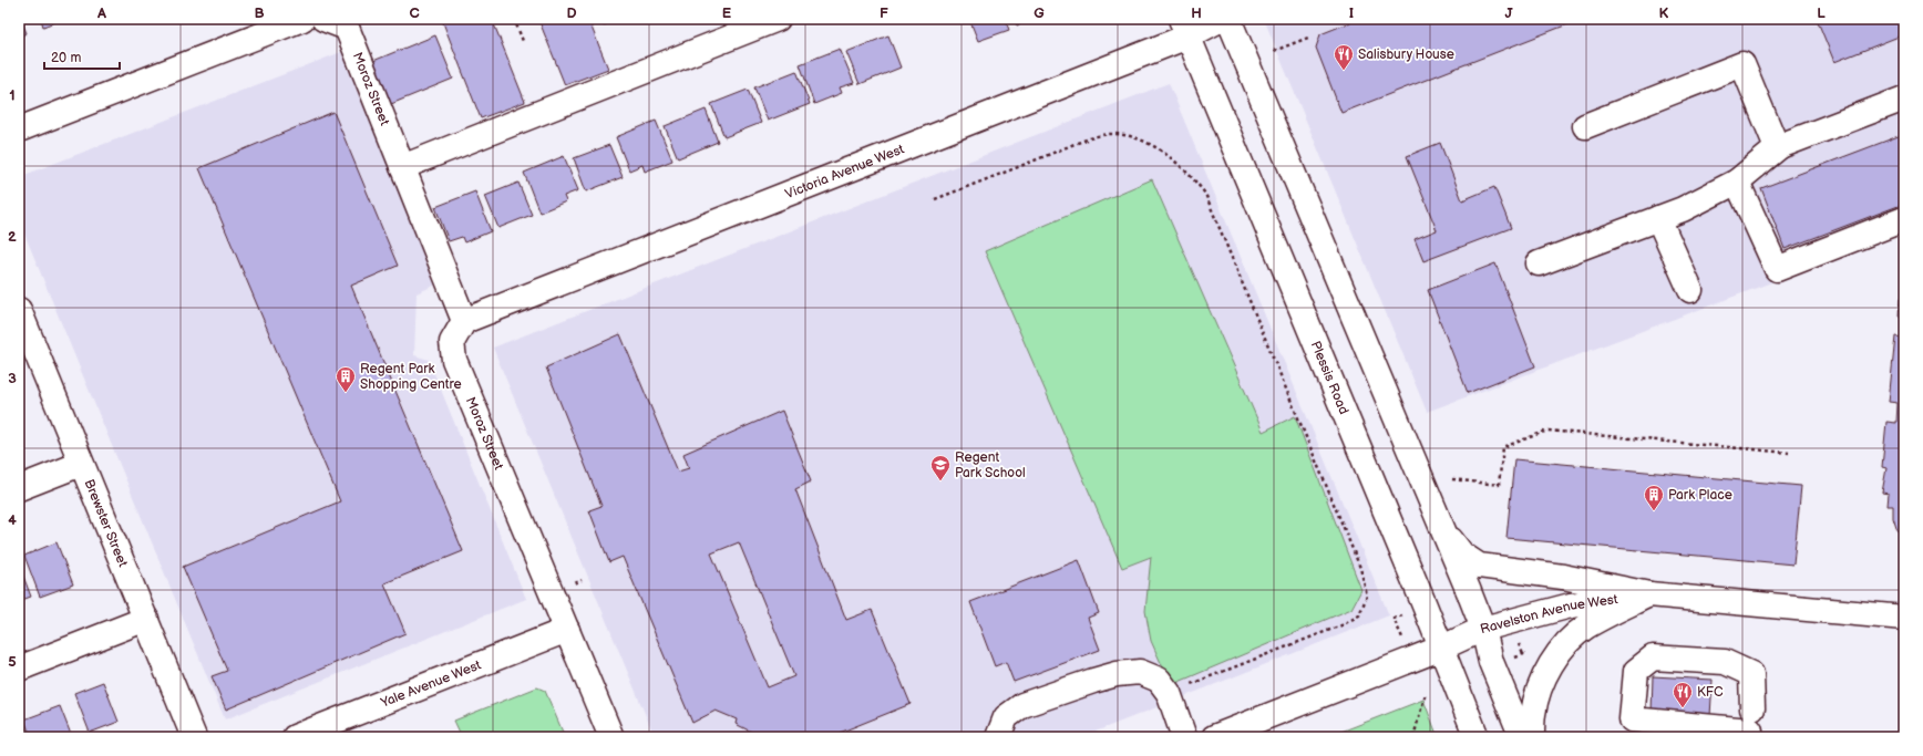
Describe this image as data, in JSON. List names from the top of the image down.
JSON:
{
  "streets": {
    "street": [
      "Moroz Street",
      "Victoria Avenue West",
      "Plessis Road",
      "Brewster Street",
      "Ravelston Avenue West",
      "Yale Avenue West"
    ]
  },
  "crossings": [
    ["Moroz Street", "Victoria Avenue West"],
    ["Moroz Street", "Yale Avenue West"],
    ["Victoria Avenue West", "Plessis Road"],
    ["Plessis Road", "Ravelston Avenue West"]
  ],
  "places": {
    "restaurant": ["Salisbury House", "KFC"],
    "building": ["Regent Park Shopping Centre", "Park Place"],
    "school or university": ["Regent Park School"]
  },
  "scale_bar": "20 m",
  "grid": {
    "columns": [
      "A",
      "B",
      "C",
      "D",
      "E",
      "F",
      "G",
      "H",
      "I",
      "J",
      "K",
      "L"
    ],
    "rows": [
      "1",
      "2",
      "3",
      "4",
      "5"
    ]
  }
}
